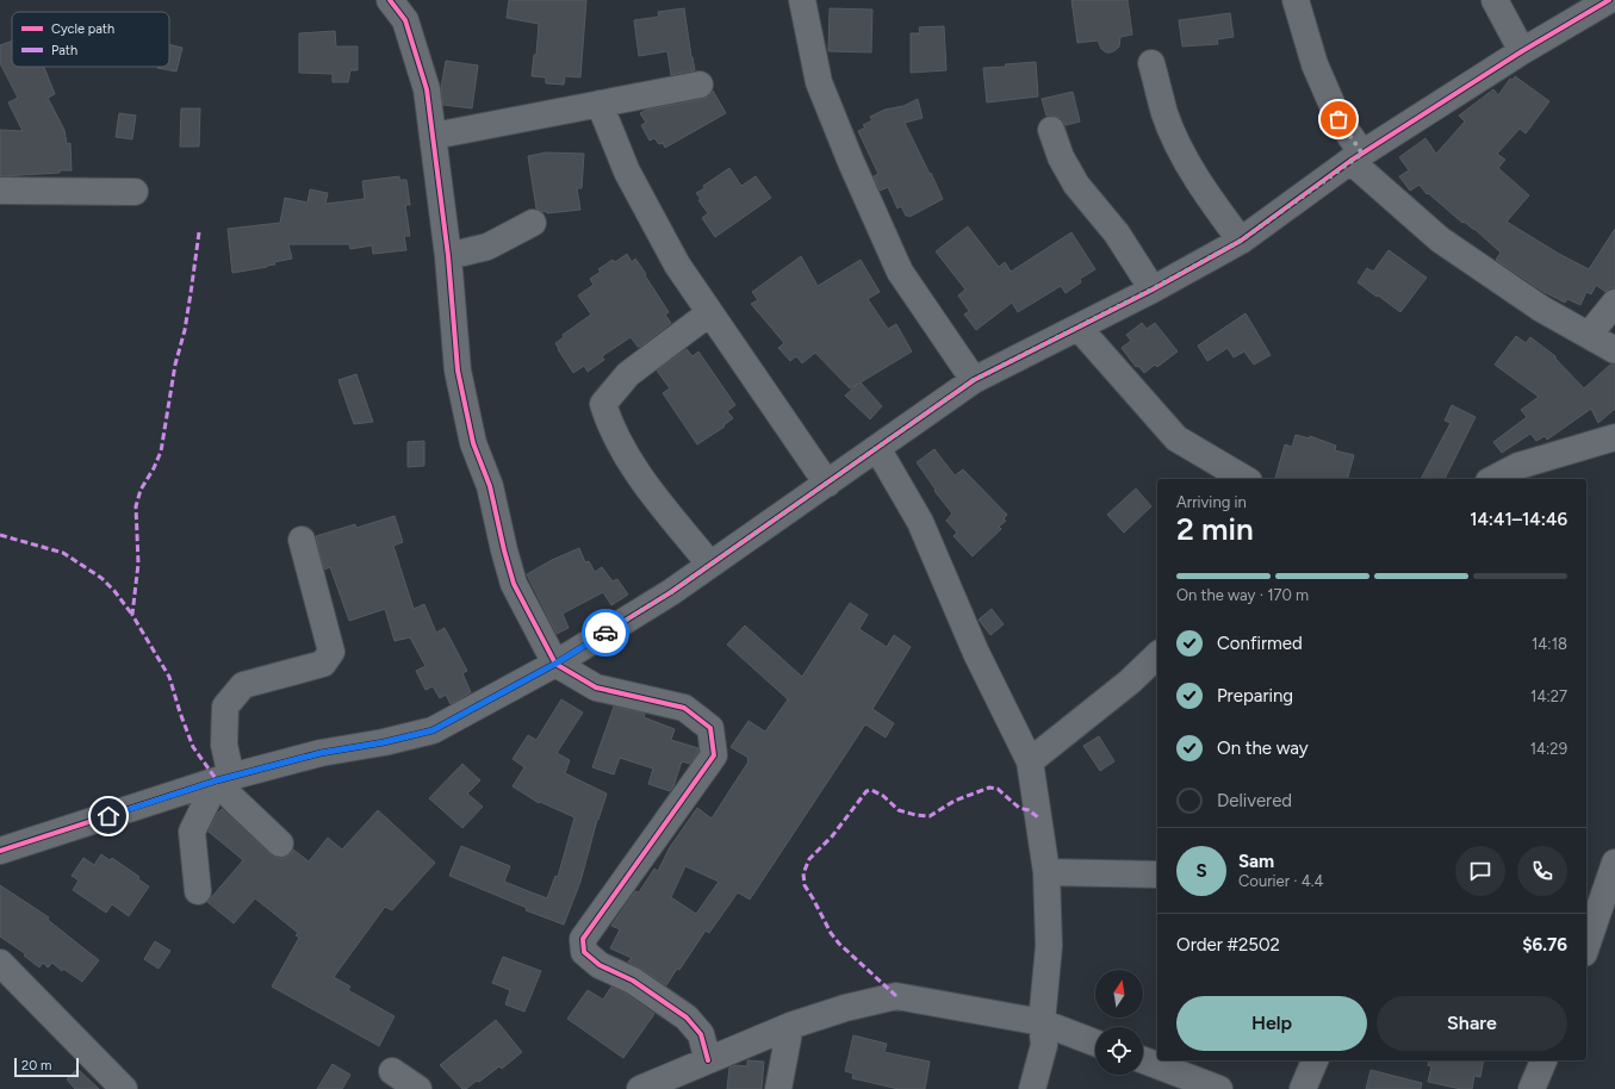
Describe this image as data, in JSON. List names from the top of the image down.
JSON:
{
  "legend": ["Cycle path", "Path"],
  "scale_bar": "20 m",
  "north": "top",
  "page": {
    "heading": ["2 min", "Arriving in", "14:41–14:46"],
    "panel": [
      "Sam",
      "Courier · 4.4",
      "Order #2502",
      "$6.76"
    ],
    "bar": "On the way · 170 m",
    "list": [
      ["Confirmed", "14:18"],
      ["Preparing", "14:27"],
      ["On the way", "14:29"],
      "Delivered"
    ],
    "round": "S",
    "buttons": ["Help", "Share"],
    "scale": "20 m"
  }
}
